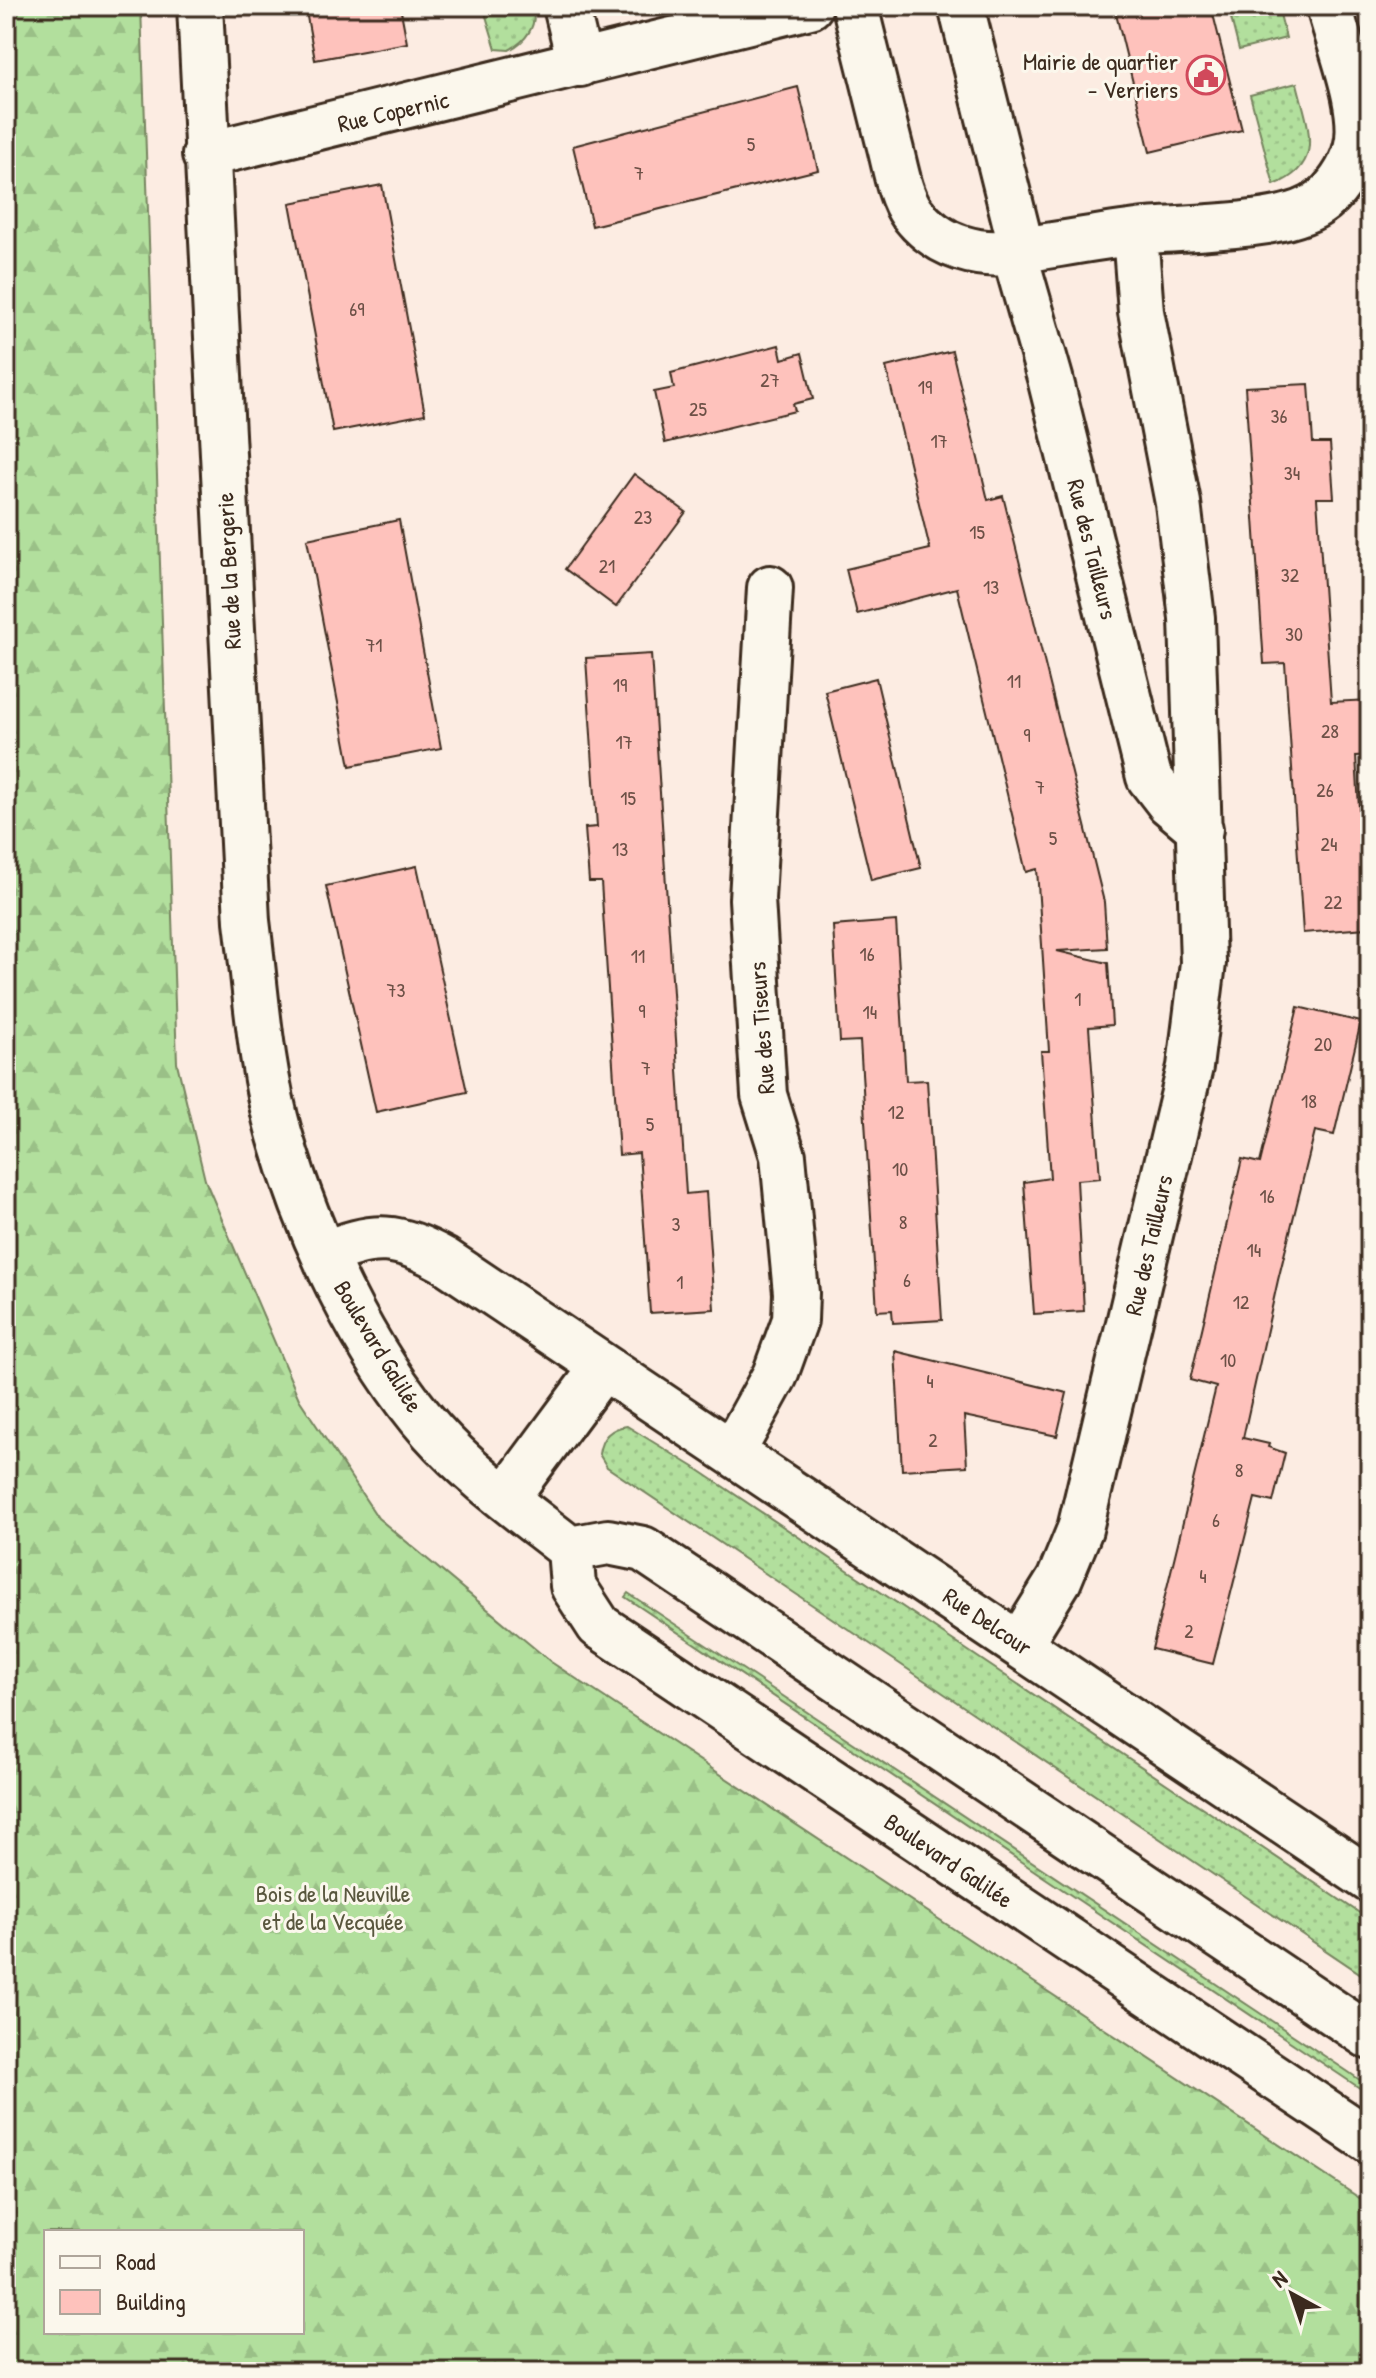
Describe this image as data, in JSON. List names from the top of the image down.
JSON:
{
  "streets": {
    "street": [
      "Rue Copernic",
      "Rue des Tailleurs",
      "Rue de la Bergerie",
      "Rue des Tiseurs",
      "Boulevard Galilée",
      "Rue Delcour"
    ]
  },
  "crossings": [
    ["Rue Copernic", "Rue de la Bergerie"],
    ["Rue des Tailleurs", "Rue Delcour"],
    ["Rue de la Bergerie", "Boulevard Galilée"],
    ["Rue des Tiseurs", "Rue Delcour"],
    ["Boulevard Galilée", "Rue Delcour"]
  ],
  "parks": ["Bois de la Neuville et de la Vecquée"],
  "places": {
    "public building": ["Mairie de quartier - Verriers"]
  },
  "house_numbers": [
    "5",
    "7",
    "69",
    "27",
    "19",
    "25",
    "36",
    "17",
    "34",
    "23",
    "15",
    "21",
    "32",
    "13",
    "30",
    "71",
    "11",
    "19",
    "28",
    "9",
    "17",
    "7",
    "26",
    "15",
    "5",
    "24",
    "13",
    "22",
    "16",
    "11",
    "73",
    "1",
    "9",
    "14",
    "20",
    "7",
    "18",
    "12",
    "5",
    "10",
    "16",
    "8",
    "3",
    "14",
    "6",
    "1",
    "12",
    "10",
    "4",
    "2",
    "8",
    "6",
    "4",
    "2"
  ],
  "legend": ["Road", "Building"],
  "north": "top left"
}
